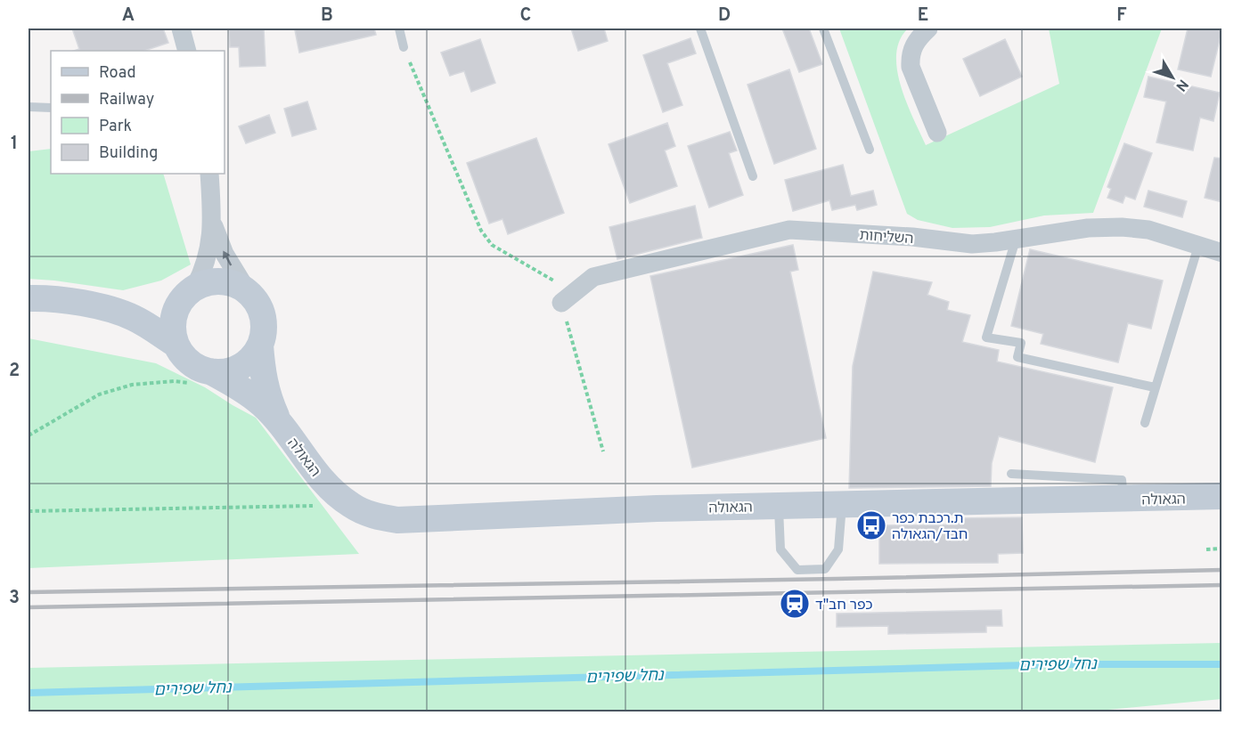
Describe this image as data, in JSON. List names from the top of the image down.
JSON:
{
  "streets": {
    "main road": ["הגאולה"],
    "street": ["השליחות"]
  },
  "water": ["נחל שפירים"],
  "places": {
    "bus stop": ["ת.רכבת כפר חבד/הגאולה"],
    "station": ["כפר חב\"ד"]
  },
  "legend": [
    "Road",
    "Railway",
    "Park",
    "Building"
  ],
  "north": "bottom right",
  "grid": {
    "columns": [
      "A",
      "B",
      "C",
      "D",
      "E",
      "F"
    ],
    "rows": ["1", "2", "3"]
  }
}
